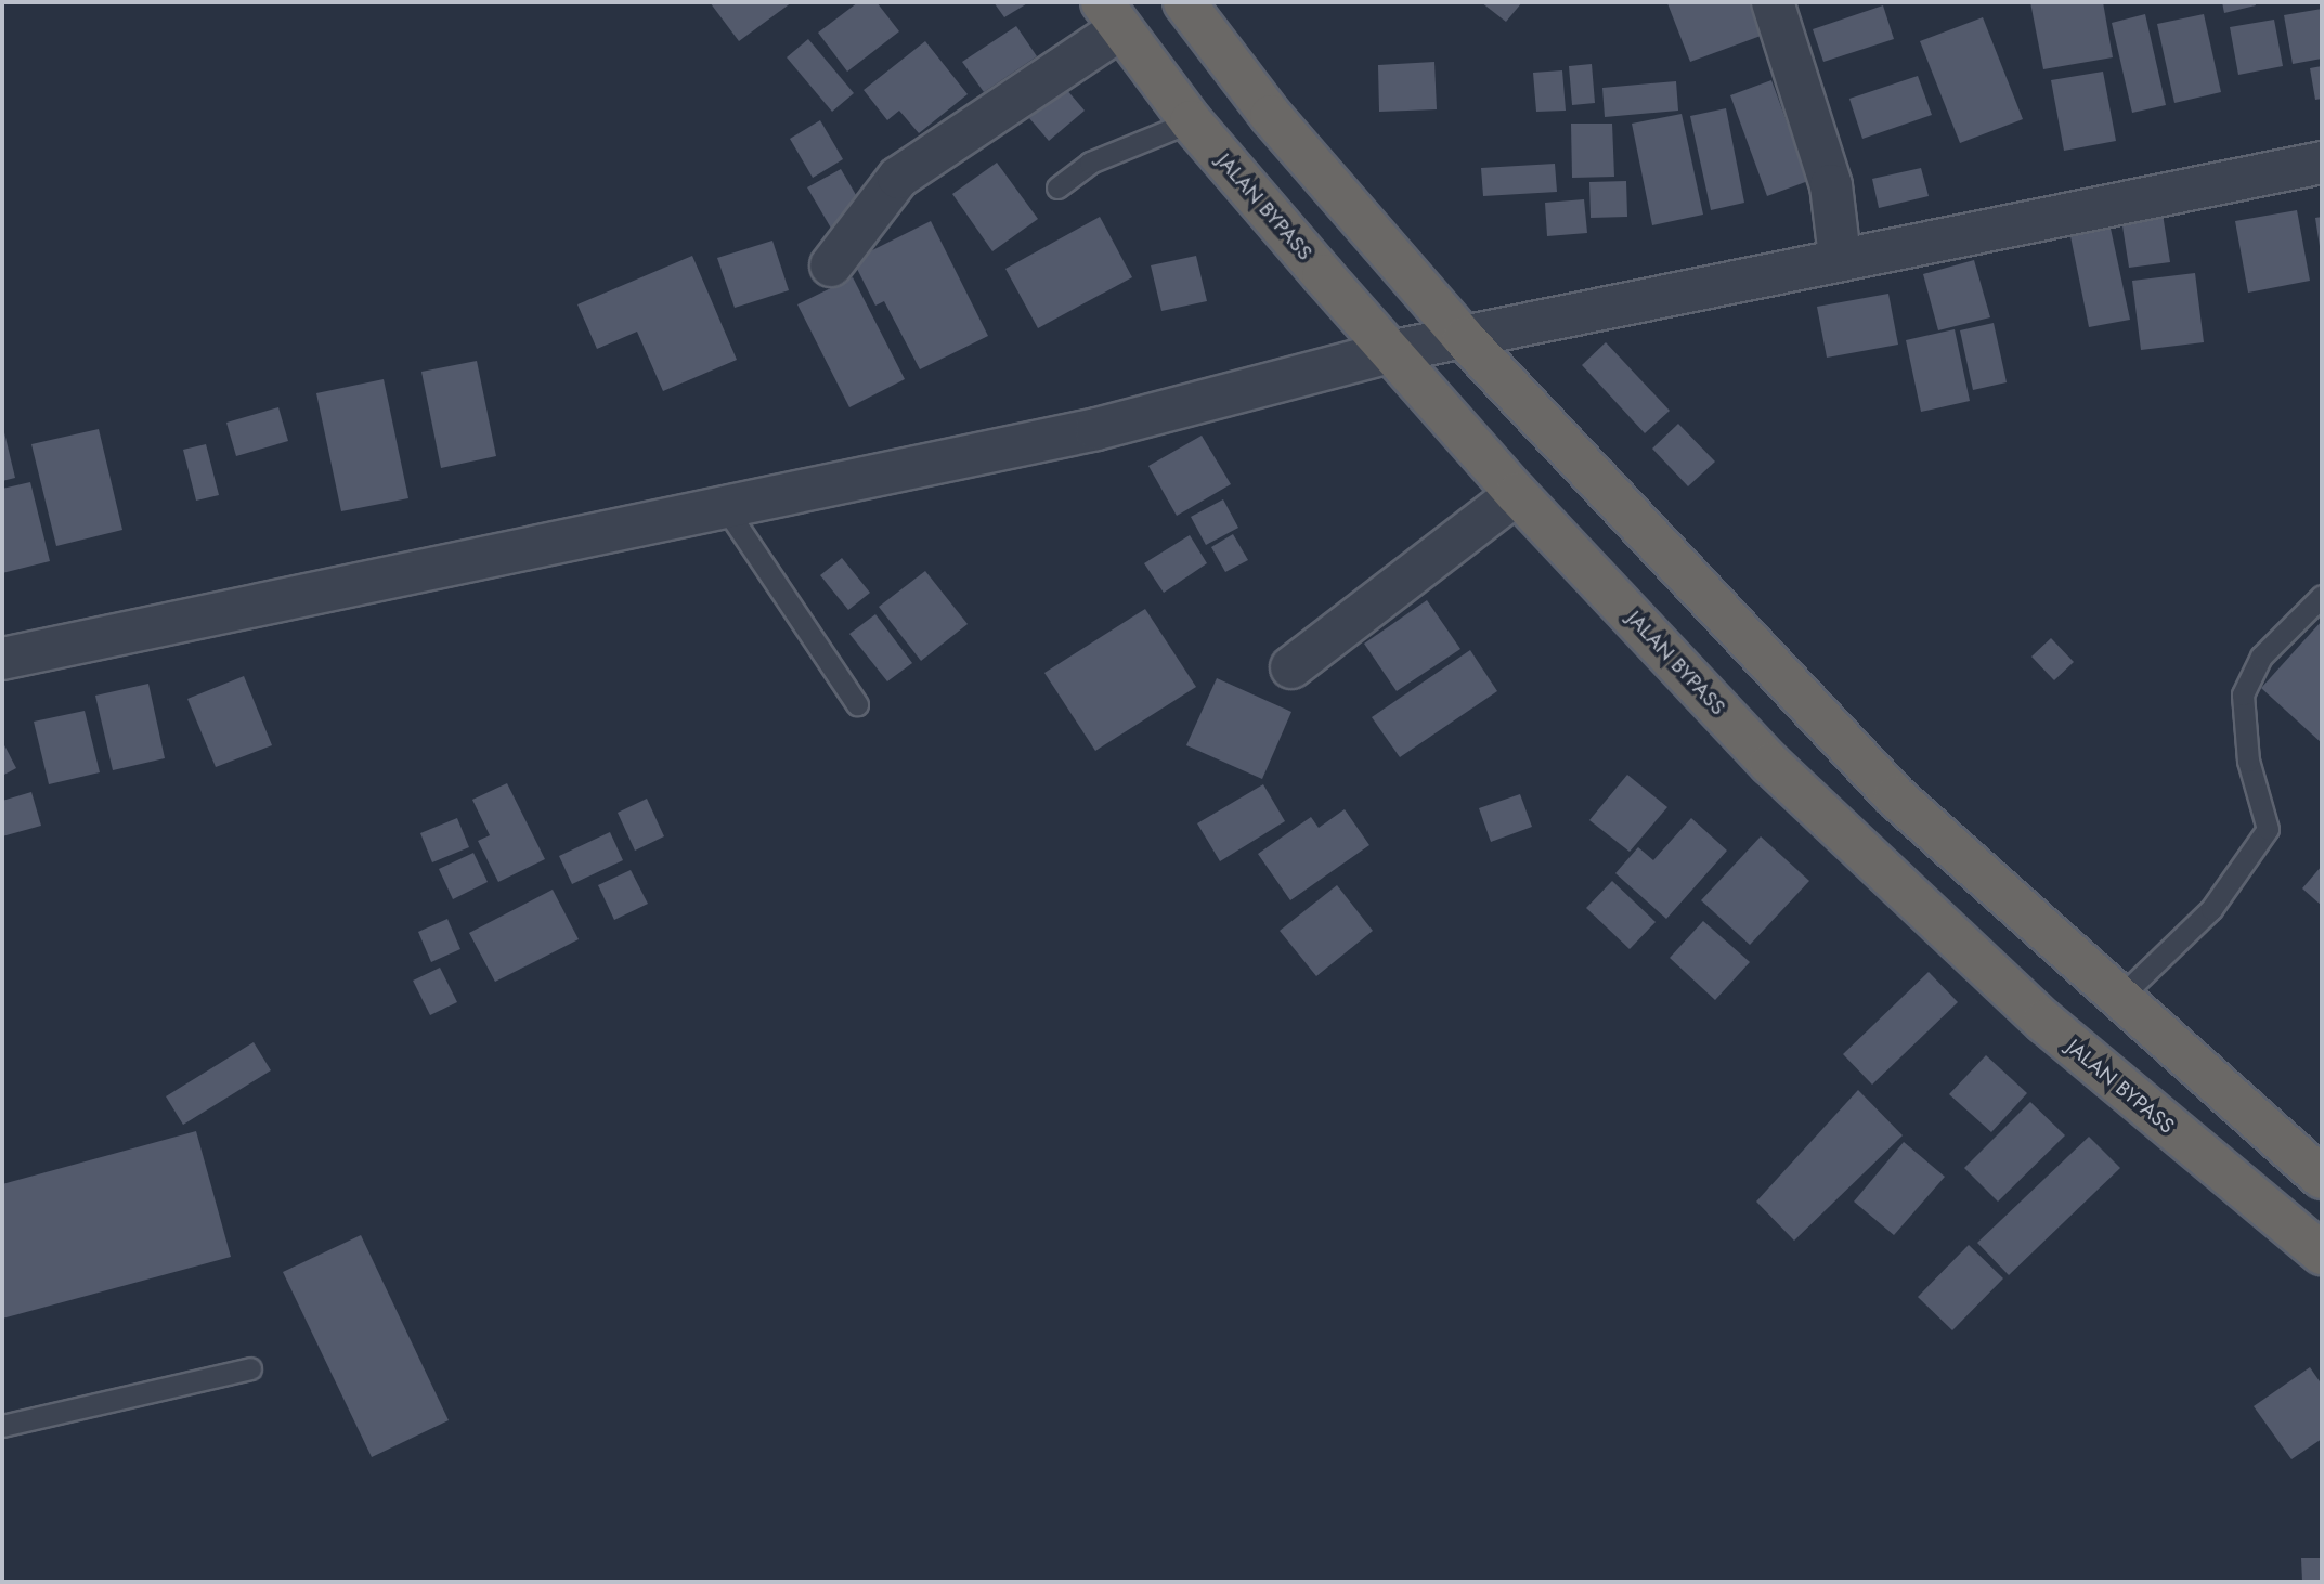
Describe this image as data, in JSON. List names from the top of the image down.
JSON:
{
  "streets": {
    "highway": ["JALAN BYPASS"]
  }
}
